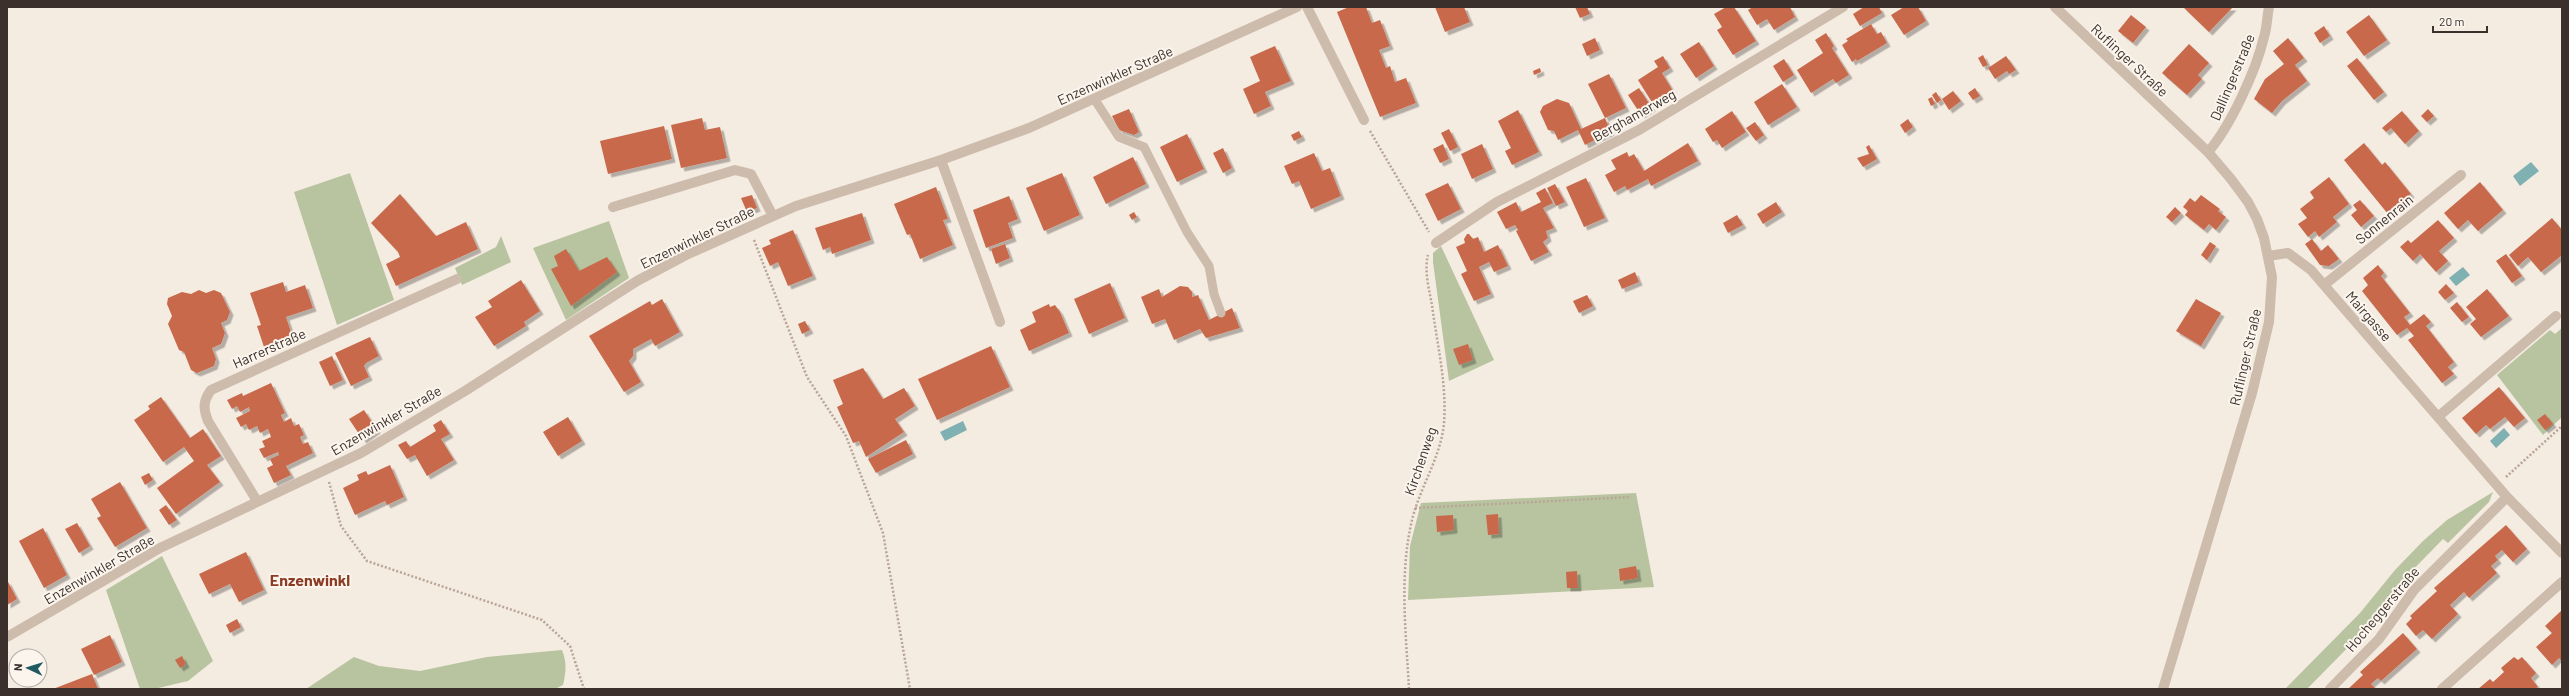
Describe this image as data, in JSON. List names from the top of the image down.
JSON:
{
  "streets": {
    "street": [
      "Ruflinger Straße",
      "Enzenwinkler Straße",
      "Dallingerstraße",
      "Berghamerweg",
      "Sonnenrain",
      "Mairgasse",
      "Harrerstraße",
      "Hocheggerstraße"
    ],
    "path": ["Kirchenweg"]
  },
  "crossings": [
    ["Ruflinger Straße", "Dallingerstraße"],
    ["Ruflinger Straße", "Mairgasse"],
    ["Enzenwinkler Straße", "Harrerstraße"],
    ["Berghamerweg", "Kirchenweg"],
    ["Sonnenrain", "Mairgasse"],
    ["Mairgasse", "Hocheggerstraße"]
  ],
  "districts": ["Enzenwinkl"],
  "scale_bar": "20 m",
  "north": "left"
}
